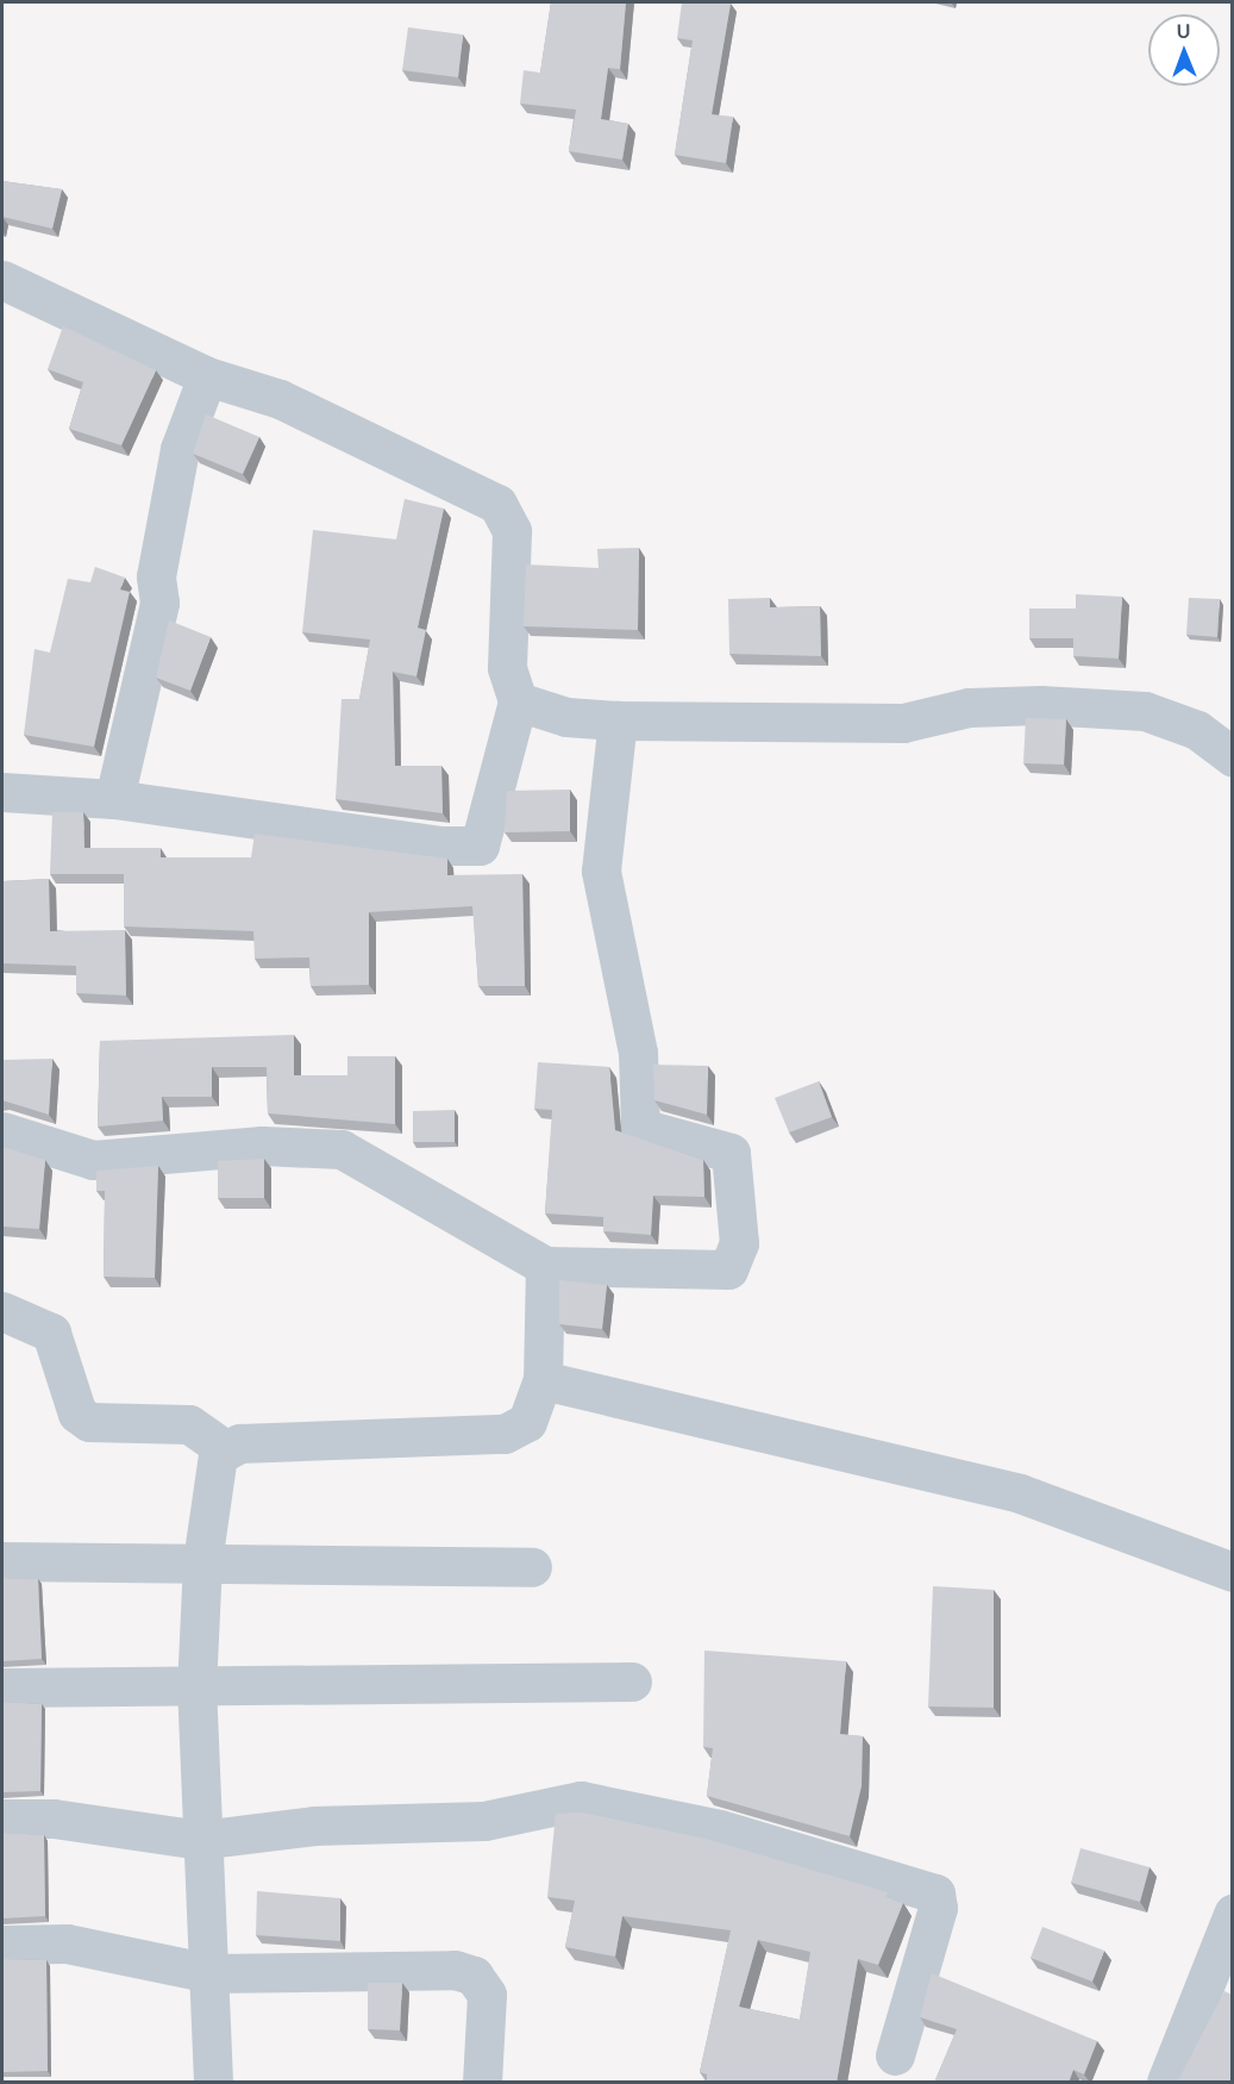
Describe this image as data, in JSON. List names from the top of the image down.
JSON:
{
  "north": "top"
}
